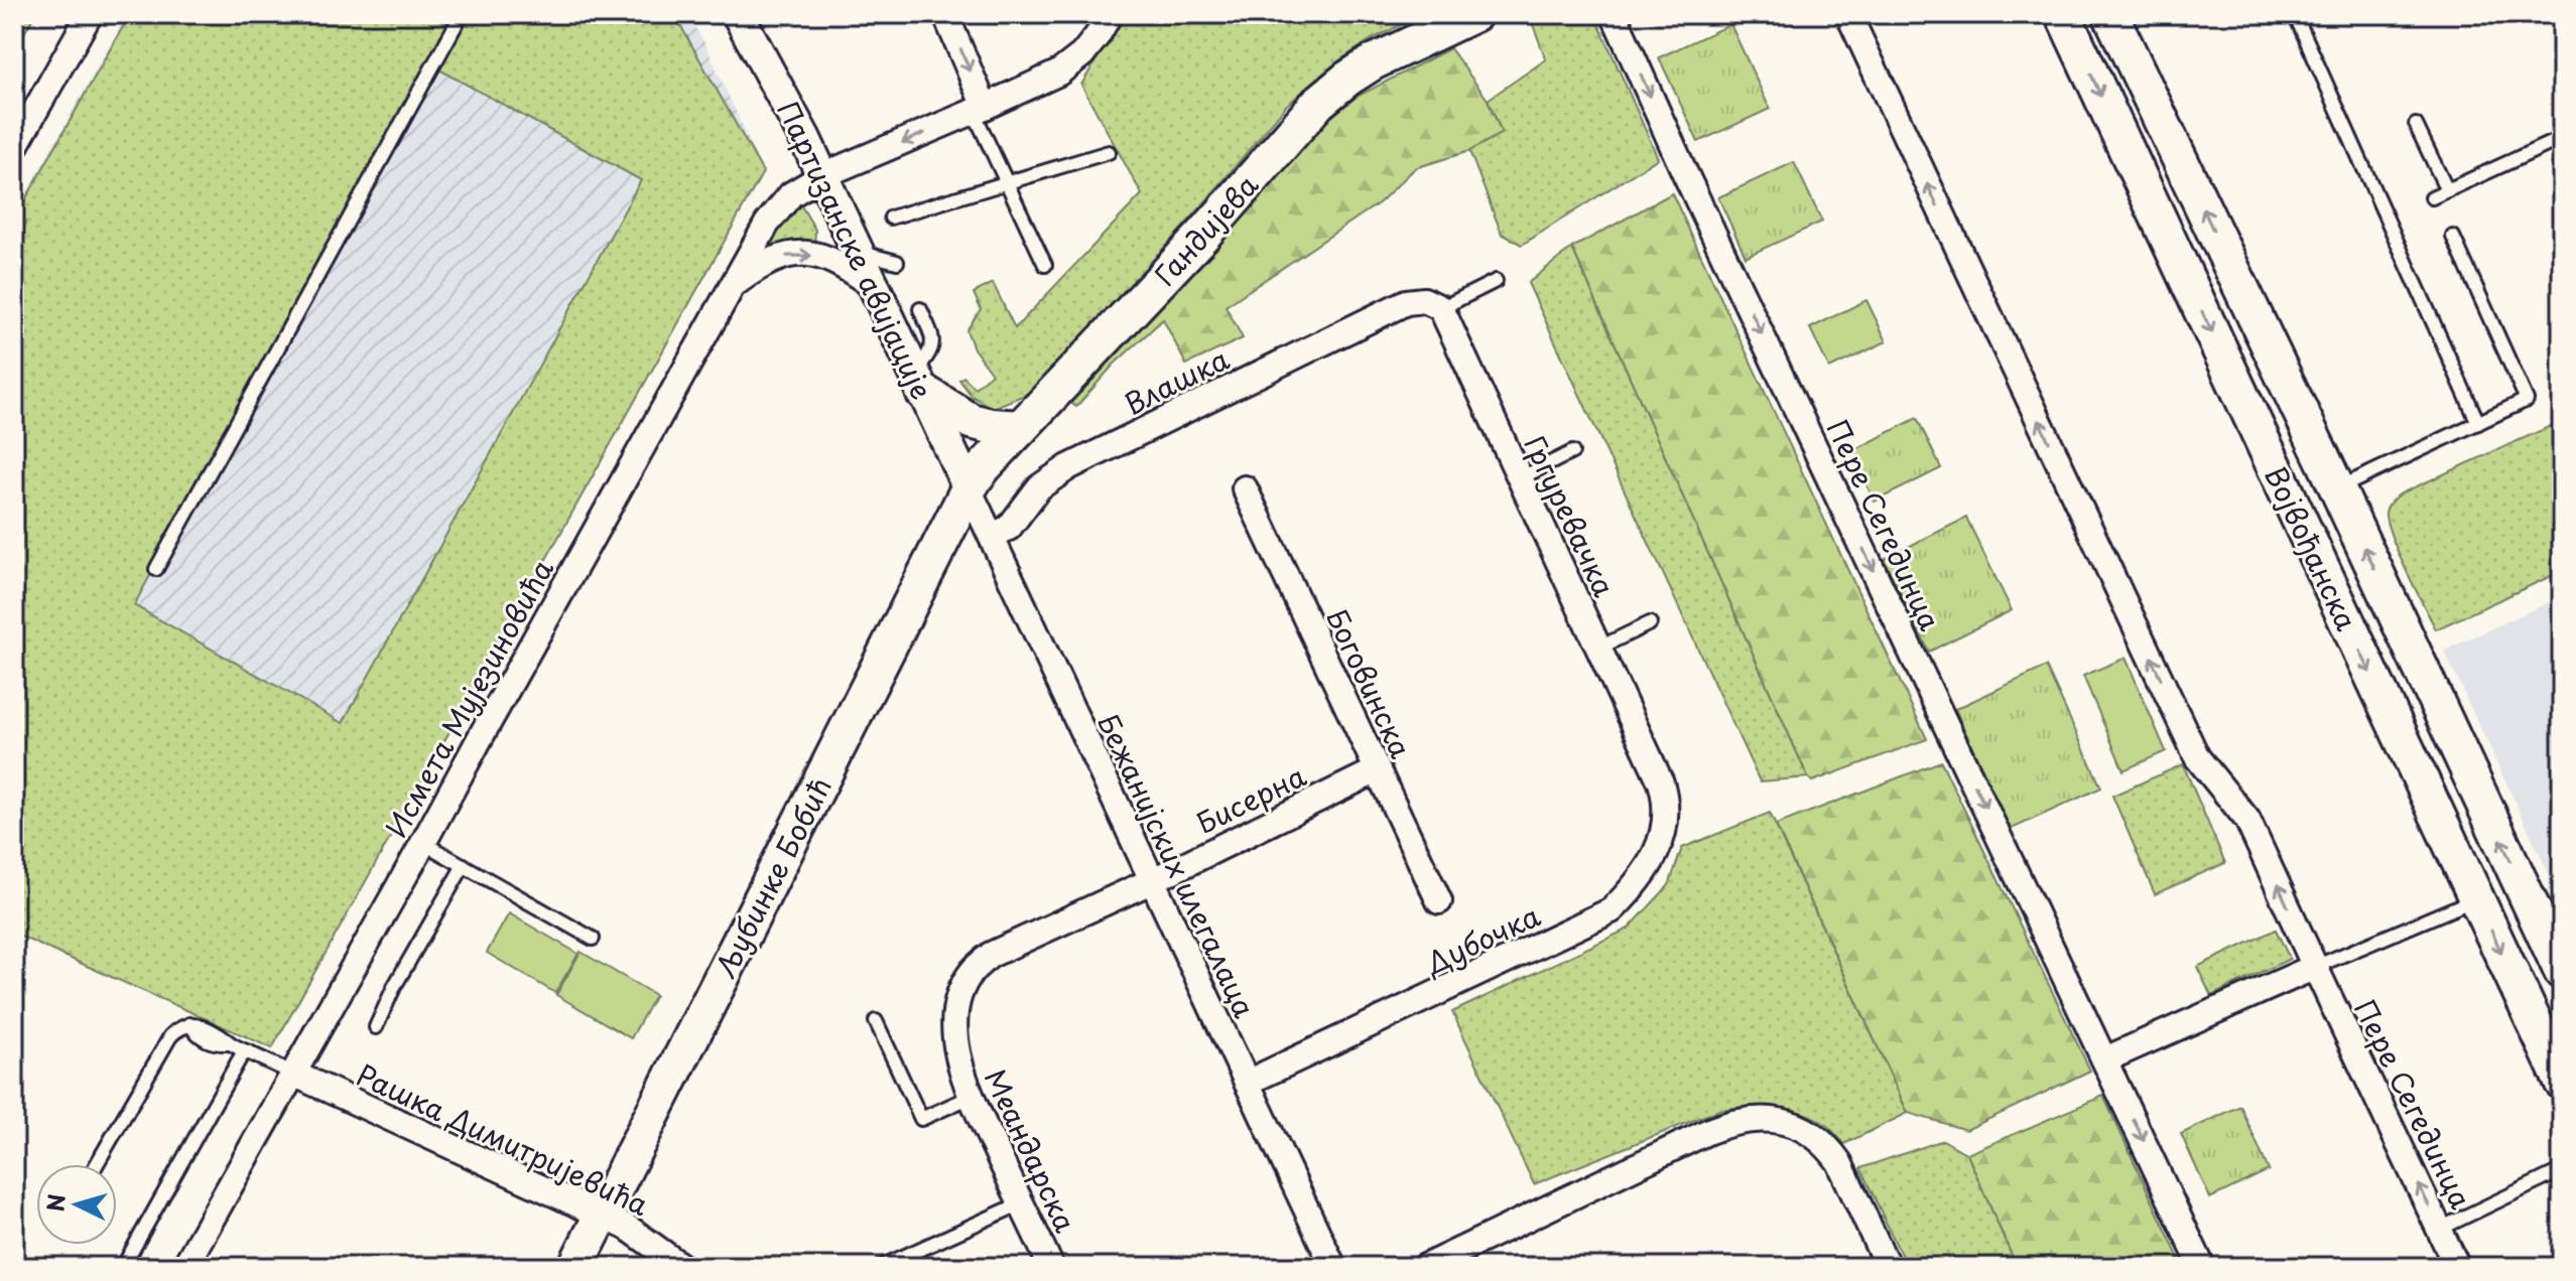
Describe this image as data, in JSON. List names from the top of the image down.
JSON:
{
  "streets": {
    "main road": ["Гандијева", "Војвођанска", "Љубинке Бобић"],
    "street": [
      "Партизанске авијације",
      "Влашка",
      "Гргуревачка",
      "Пере Сегединца",
      "Боговинска",
      "Исмета Мујезиновића",
      "Бисерна",
      "Бежанијских илегалаца",
      "Дубочка",
      "Рашка Димитријевића",
      "Меандарска"
    ]
  },
  "crossings": [
    ["Гандијева", "Партизанске авијације"],
    ["Гандијева", "Бежанијских илегалаца"],
    ["Гандијева", "Љубинке Бобић"],
    ["Партизанске авијације", "Исмета Мујезиновића"],
    ["Партизанске авијације", "Бежанијских илегалаца"],
    ["Партизанске авијације", "Љубинке Бобић"],
    ["Влашка", "Гргуревачка"],
    ["Влашка", "Бежанијских илегалаца"],
    ["Гргуревачка", "Дубочка"],
    ["Боговинска", "Бисерна"],
    ["Исмета Мујезиновића", "Рашка Димитријевића"],
    ["Бисерна", "Бежанијских илегалаца"],
    ["Бисерна", "Меандарска"],
    ["Бежанијских илегалаца", "Љубинке Бобић"],
    ["Бежанијских илегалаца", "Дубочка"],
    ["Бежанијских илегалаца", "Меандарска"],
    ["Љубинке Бобић", "Рашка Димитријевића"]
  ],
  "north": "left"
}
